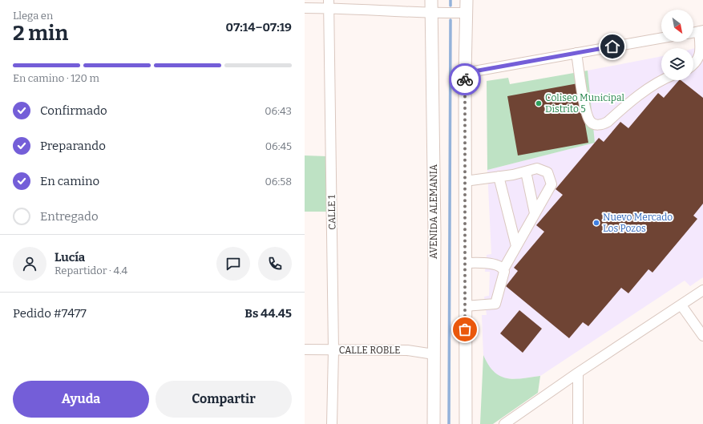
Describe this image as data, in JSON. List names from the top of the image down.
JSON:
{
  "streets": {
    "main road": ["AVENIDA ALEMANIA"],
    "street": ["CALLE 1", "CALLE ROBLE"]
  },
  "crossings": [
    ["AVENIDA ALEMANIA", "CALLE ROBLE"],
    ["CALLE 1", "CALLE ROBLE"]
  ],
  "places": ["Coliseo Municipal Distrito 5", "Nuevo Mercado Los Pozos"],
  "north": "bottom right",
  "page": {
    "heading": ["2 min", "Llega en", "07:14–07:19"],
    "panel": [
      "Lucía",
      "Repartidor · 4.4",
      "Pedido #7477",
      "Bs 44.45"
    ],
    "bar": "En camino · 120 m",
    "list": [
      ["Confirmado", "06:43"],
      ["Preparando", "06:45"],
      ["En camino", "06:58"],
      "Entregado"
    ],
    "buttons": ["Ayuda", "Compartir"]
  }
}
